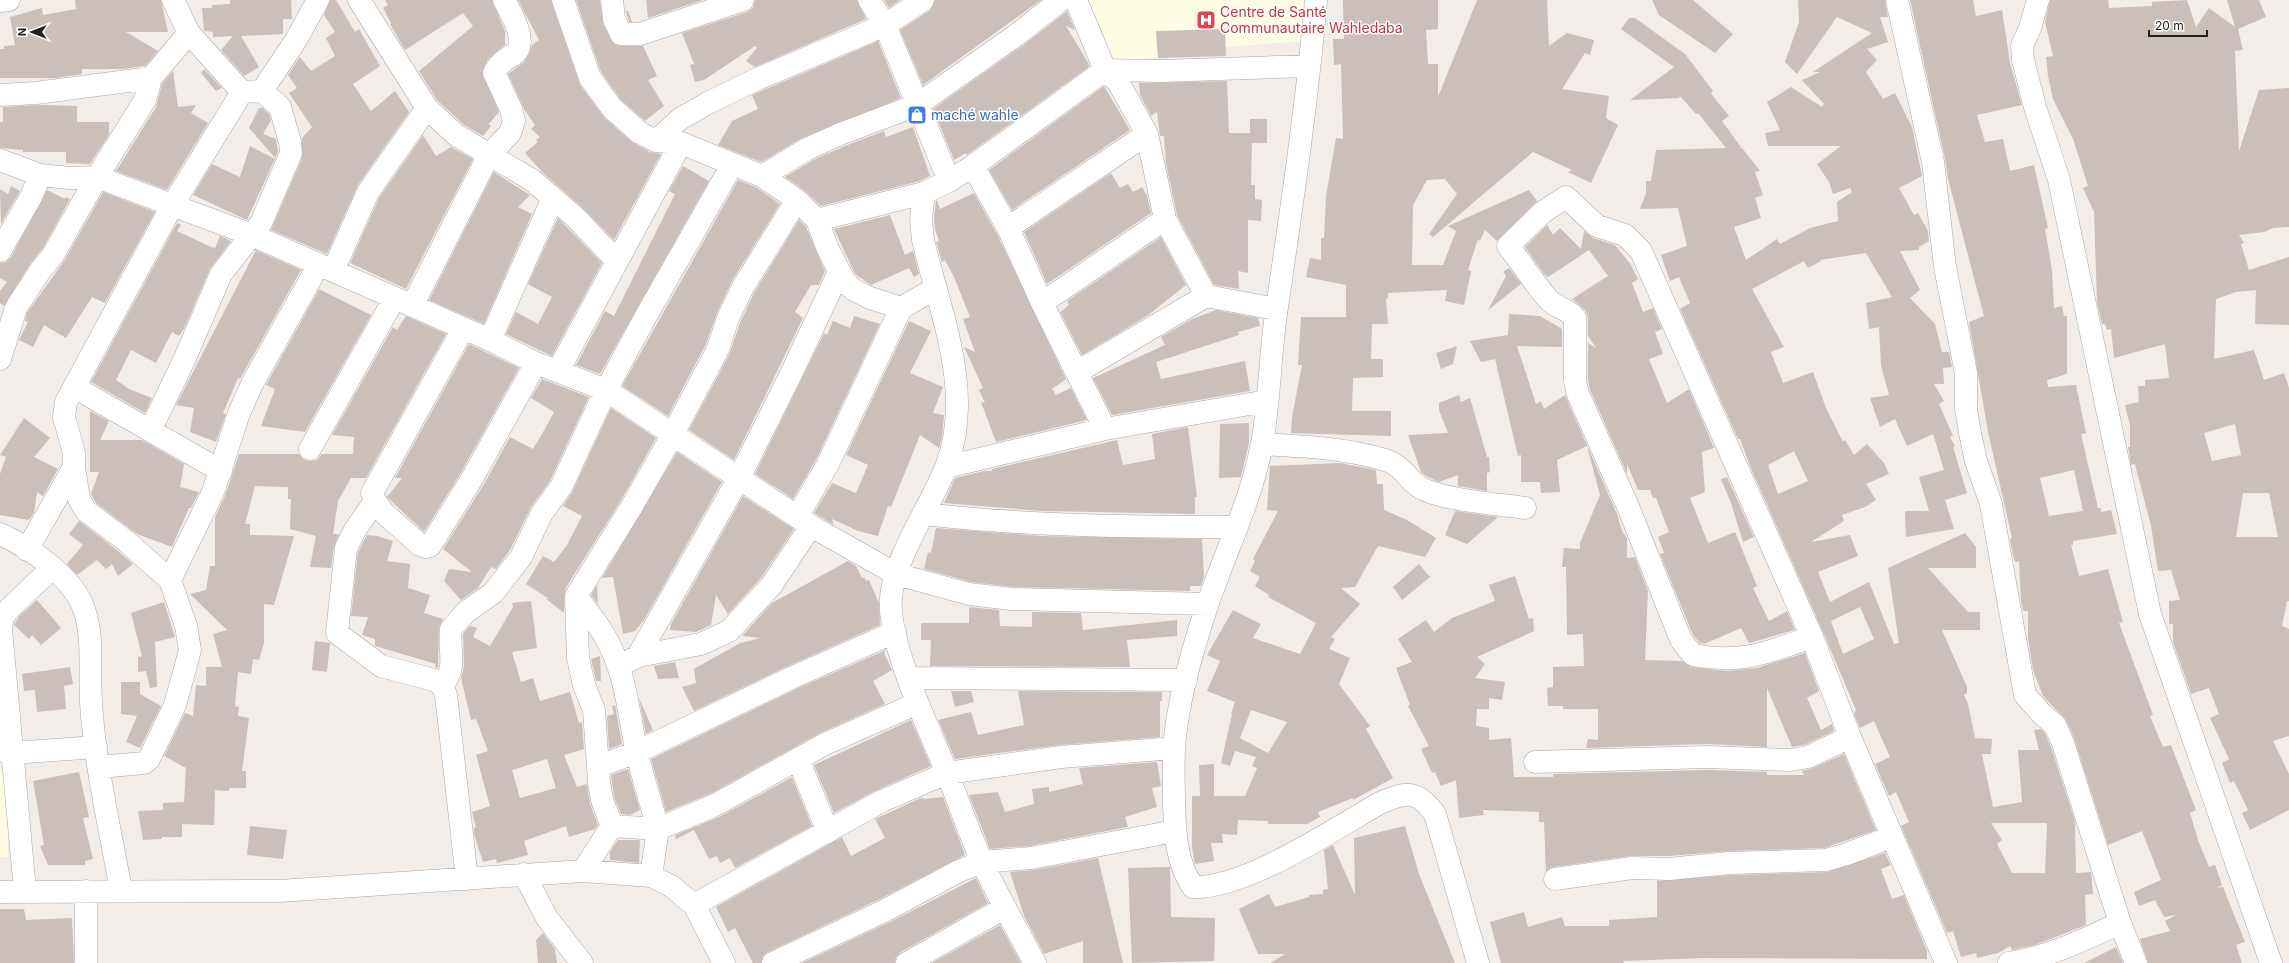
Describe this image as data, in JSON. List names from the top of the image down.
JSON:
{
  "places": {
    "hospital": ["Centre de Santé Communautaire Wahledaba"],
    "shop": ["maché wahle"]
  },
  "scale_bar": "20 m",
  "north": "left"
}
